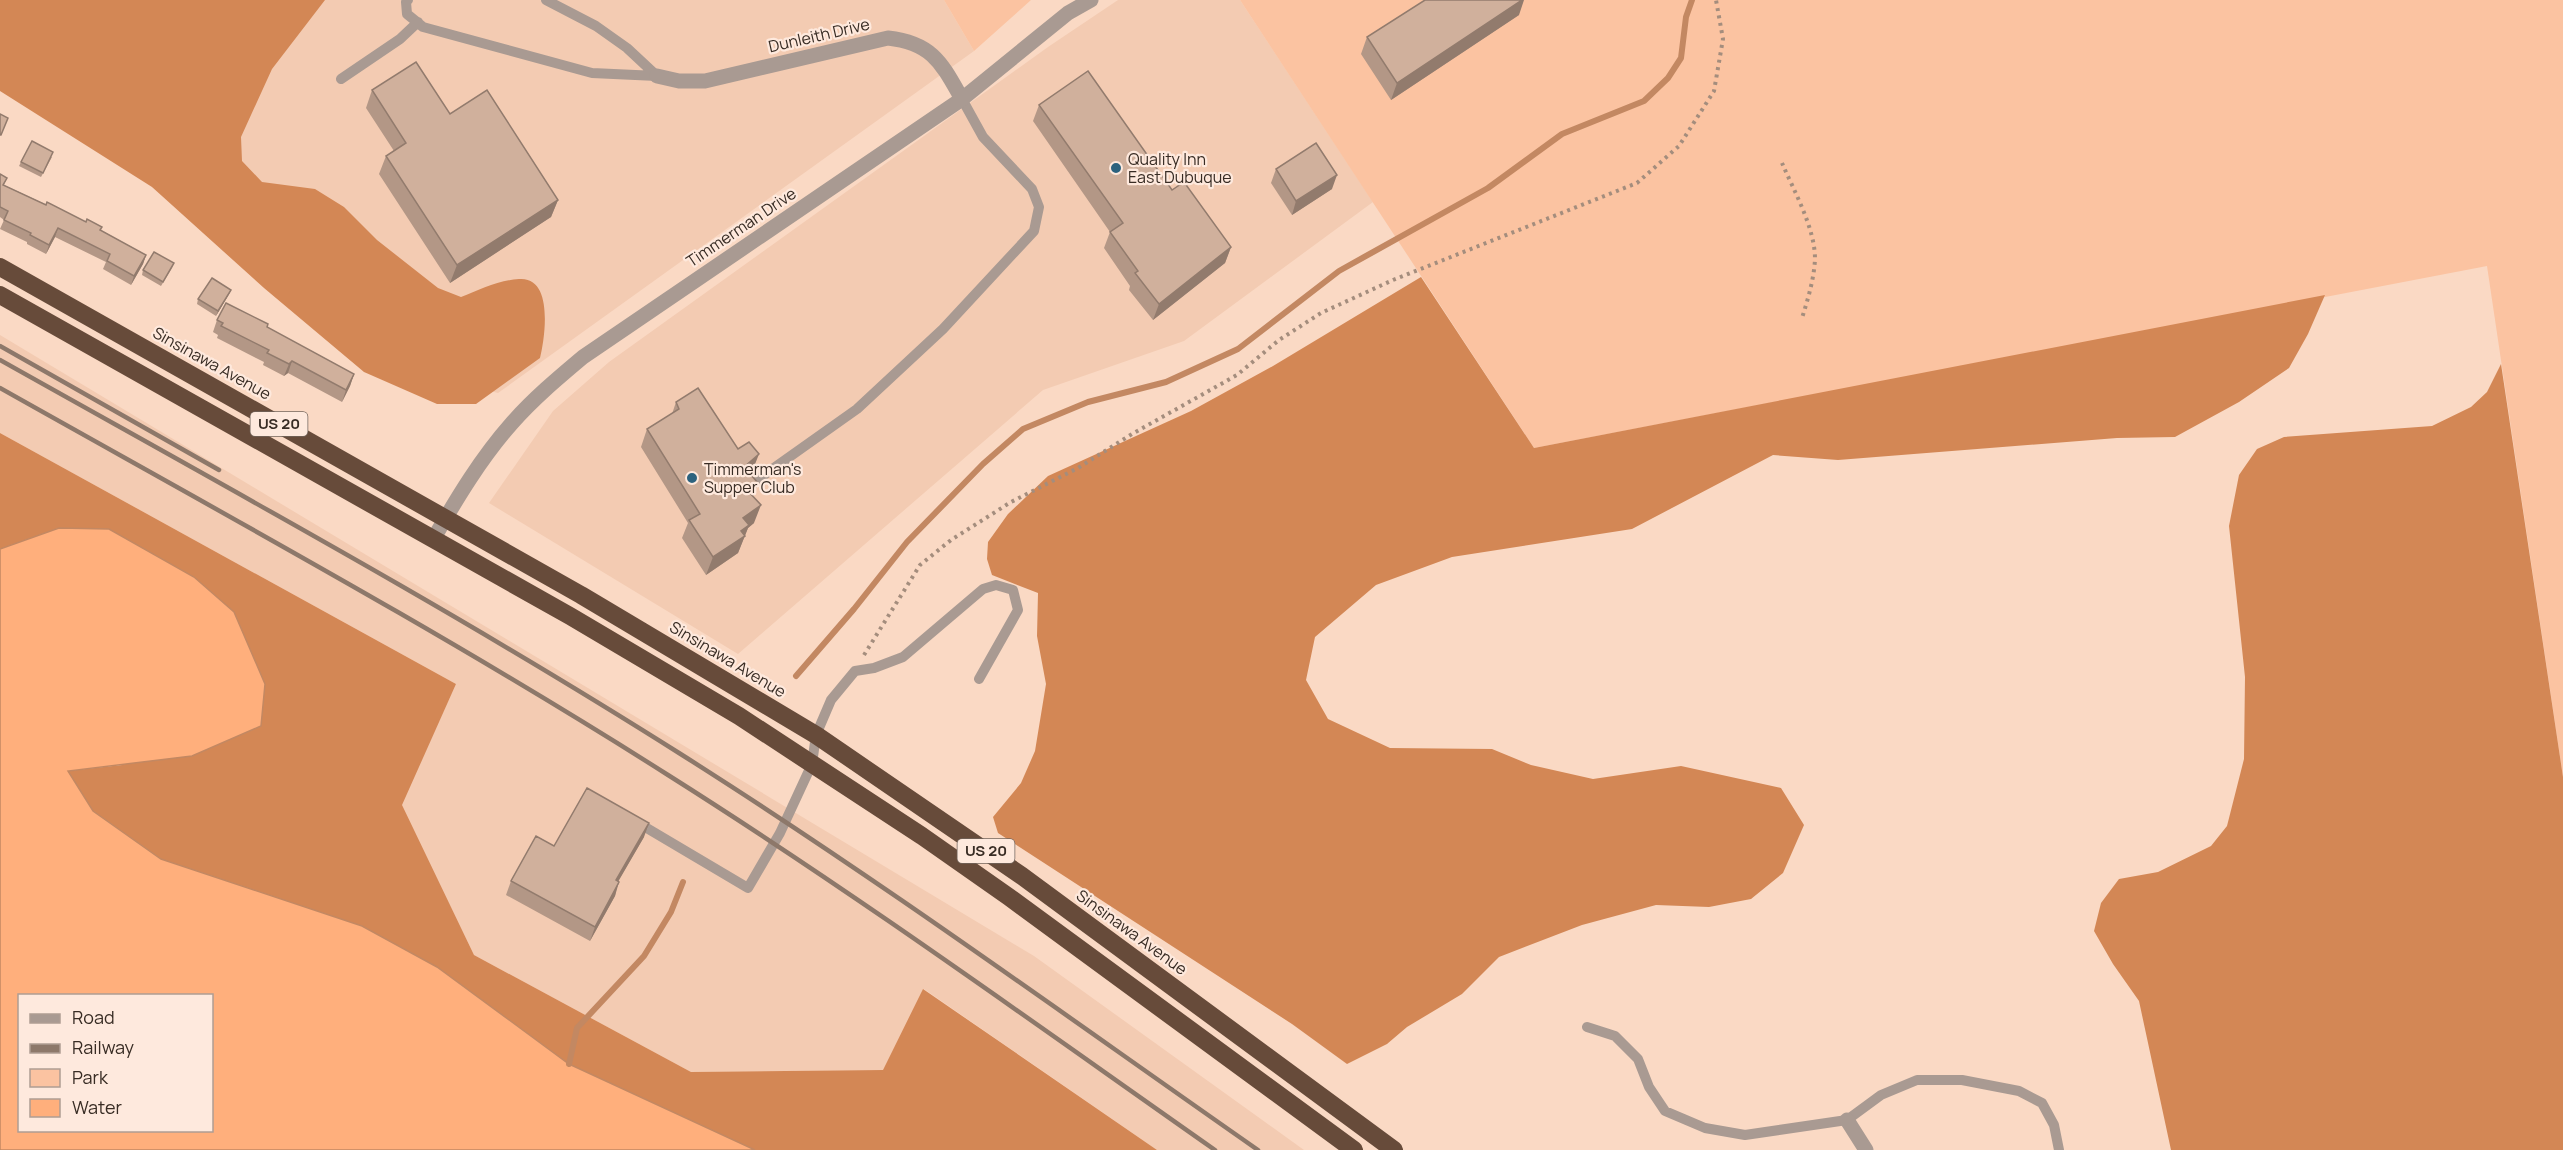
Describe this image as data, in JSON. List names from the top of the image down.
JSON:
{
  "streets": {
    "highway": ["Sinsinawa Avenue", "US 20"],
    "street": ["Dunleith Drive", "Timmerman Drive"]
  },
  "crossings": [
    ["Dunleith Drive", "Timmerman Drive"],
    ["Timmerman Drive", "Sinsinawa Avenue"],
    ["Timmerman Drive", "US 20"]
  ],
  "places": ["Quality Inn East Dubuque", "Timmerman's Supper Club"],
  "legend": [
    "Road",
    "Railway",
    "Park",
    "Water"
  ]
}
